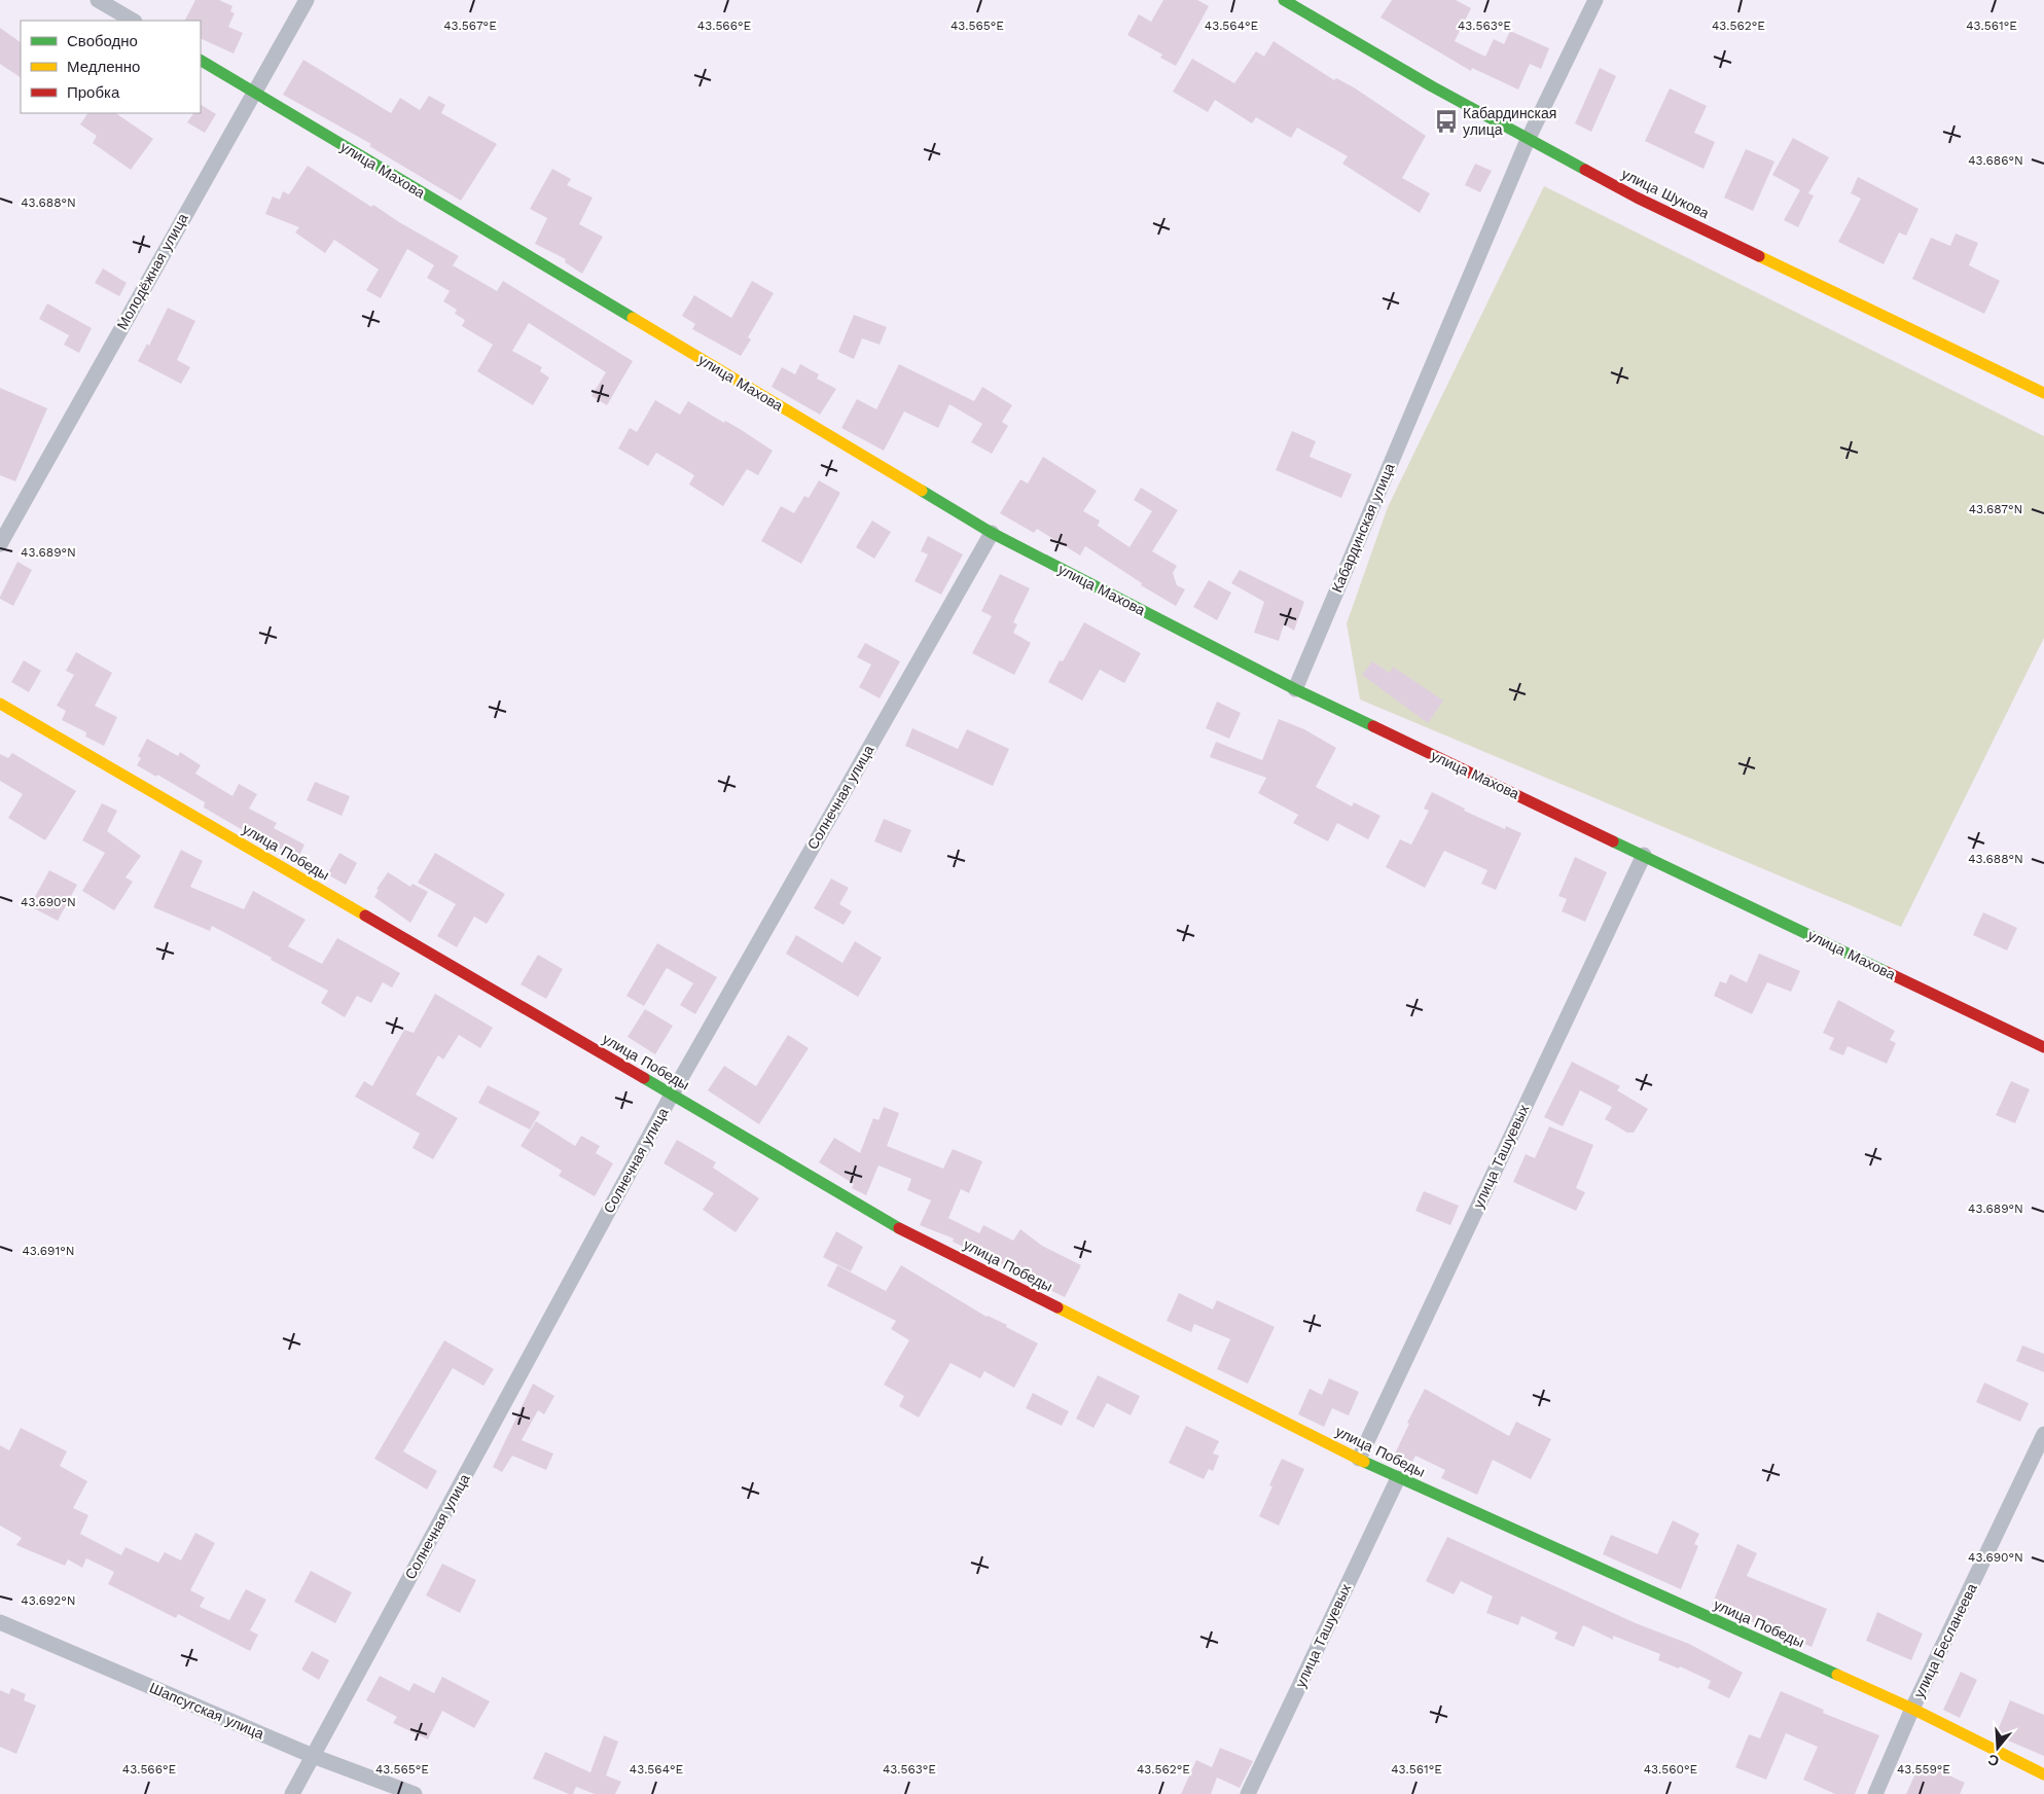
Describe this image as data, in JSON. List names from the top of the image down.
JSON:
{
  "streets": {
    "street": [
      "улица Махова",
      "улица Шукова",
      "Молодёжная улица",
      "Кабардинская улица",
      "Солнечная улица",
      "улица Победы",
      "улица Ташуевых",
      "улица Бесланеева",
      "Шапсугская улица"
    ]
  },
  "crossings": [
    ["улица Махова", "Молодёжная улица"],
    ["улица Махова", "Кабардинская улица"],
    ["улица Махова", "Солнечная улица"],
    ["улица Махова", "улица Ташуевых"],
    ["улица Шукова", "Кабардинская улица"],
    ["Солнечная улица", "улица Победы"],
    ["Солнечная улица", "Шапсугская улица"],
    ["улица Победы", "улица Ташуевых"],
    ["улица Победы", "улица Бесланеева"]
  ],
  "places": {
    "bus stop": ["Кабардинская улица"]
  },
  "legend": ["Свободно", "Медленно", "Пробка"],
  "north": "bottom",
  "coordinates": [
    "43.567°E",
    "43.566°E",
    "43.565°E",
    "43.564°E",
    "43.563°E",
    "43.562°E",
    "43.561°E",
    "43.686°N",
    "43.688°N",
    "43.687°N",
    "43.689°N",
    "43.690°N",
    "43.691°N",
    "43.692°N",
    "43.560°E",
    "43.559°E"
  ]
}
